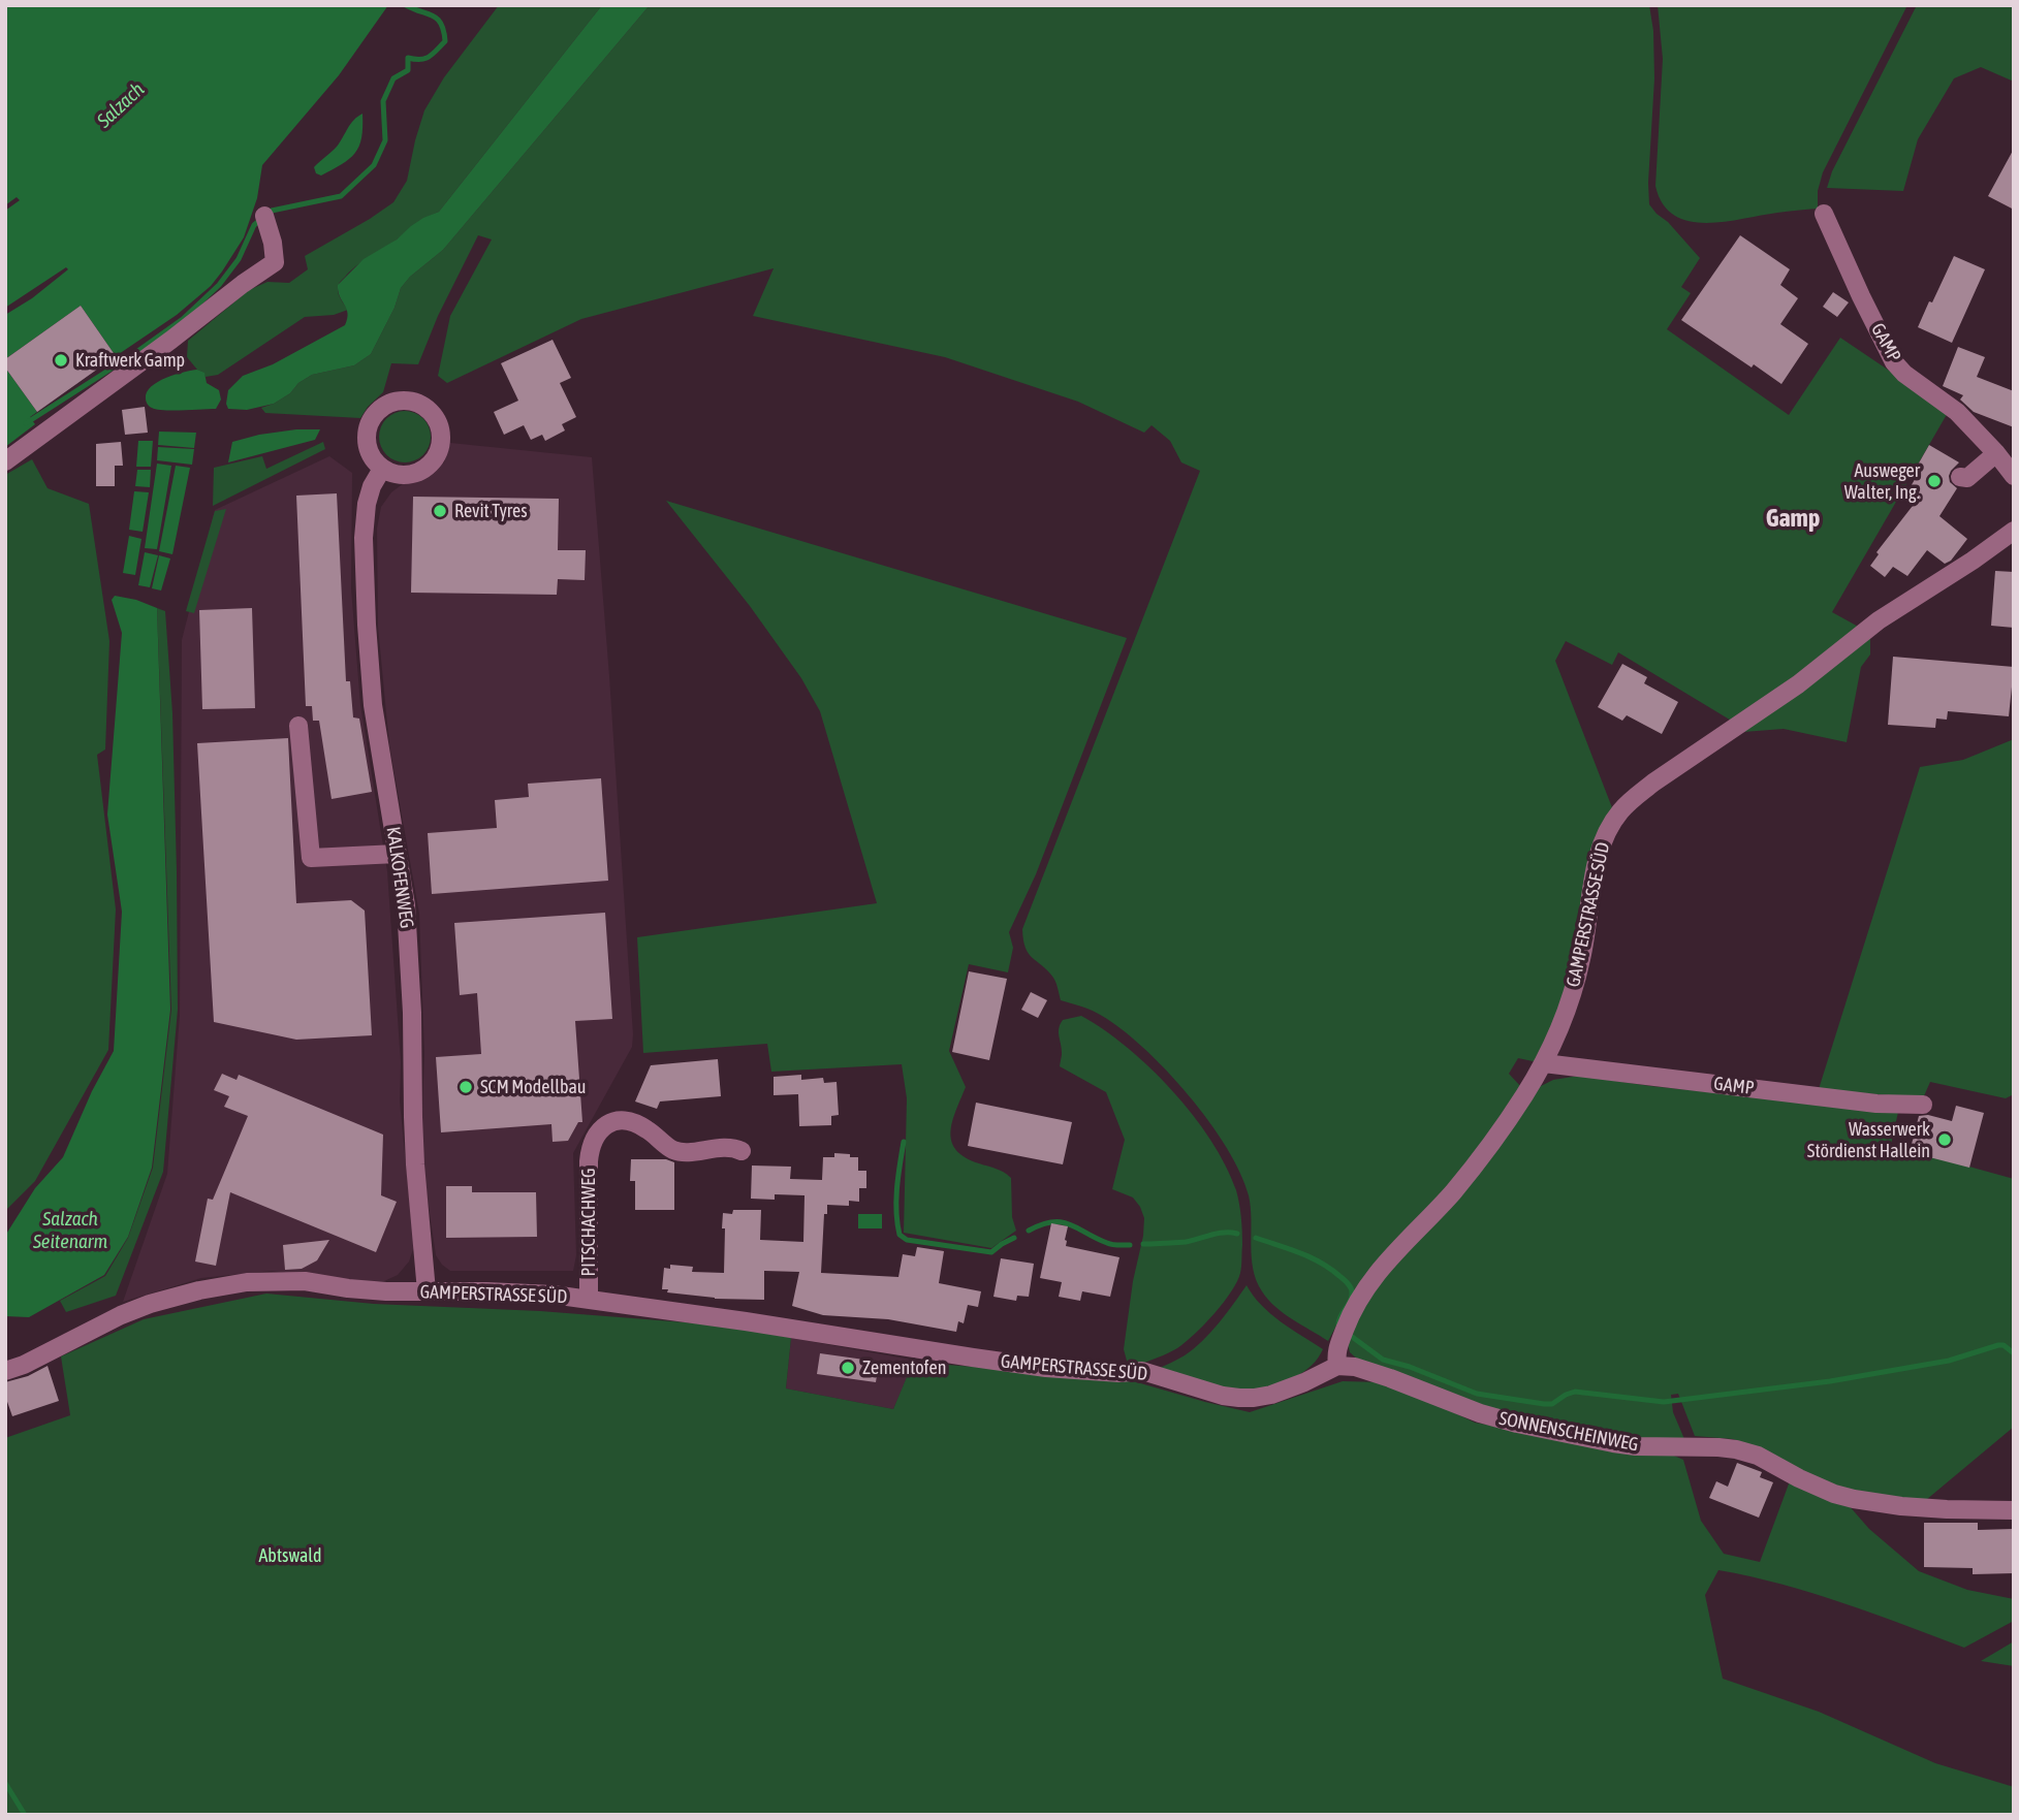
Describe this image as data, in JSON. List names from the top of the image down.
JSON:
{
  "streets": {
    "street": [
      "GAMP",
      "KALKOFENWEG",
      "GAMPERSTRASSE SÜD",
      "PITSCHACHWEG",
      "SONNENSCHEINWEG"
    ]
  },
  "crossings": [
    ["GAMP", "GAMPERSTRASSE SÜD"],
    ["KALKOFENWEG", "GAMPERSTRASSE SÜD"],
    ["GAMPERSTRASSE SÜD", "PITSCHACHWEG"],
    ["GAMPERSTRASSE SÜD", "SONNENSCHEINWEG"]
  ],
  "districts": ["Gamp"],
  "water": ["Salzach", "Salzach Seitenarm"],
  "parks": ["Abtswald"],
  "places": [
    "Kraftwerk Gamp",
    "Ausweger Walter, Ing.",
    "Revit Tyres",
    "SCM Modellbau",
    "Wasserwerk Stördienst Hallein",
    "Zementofen"
  ]
}
